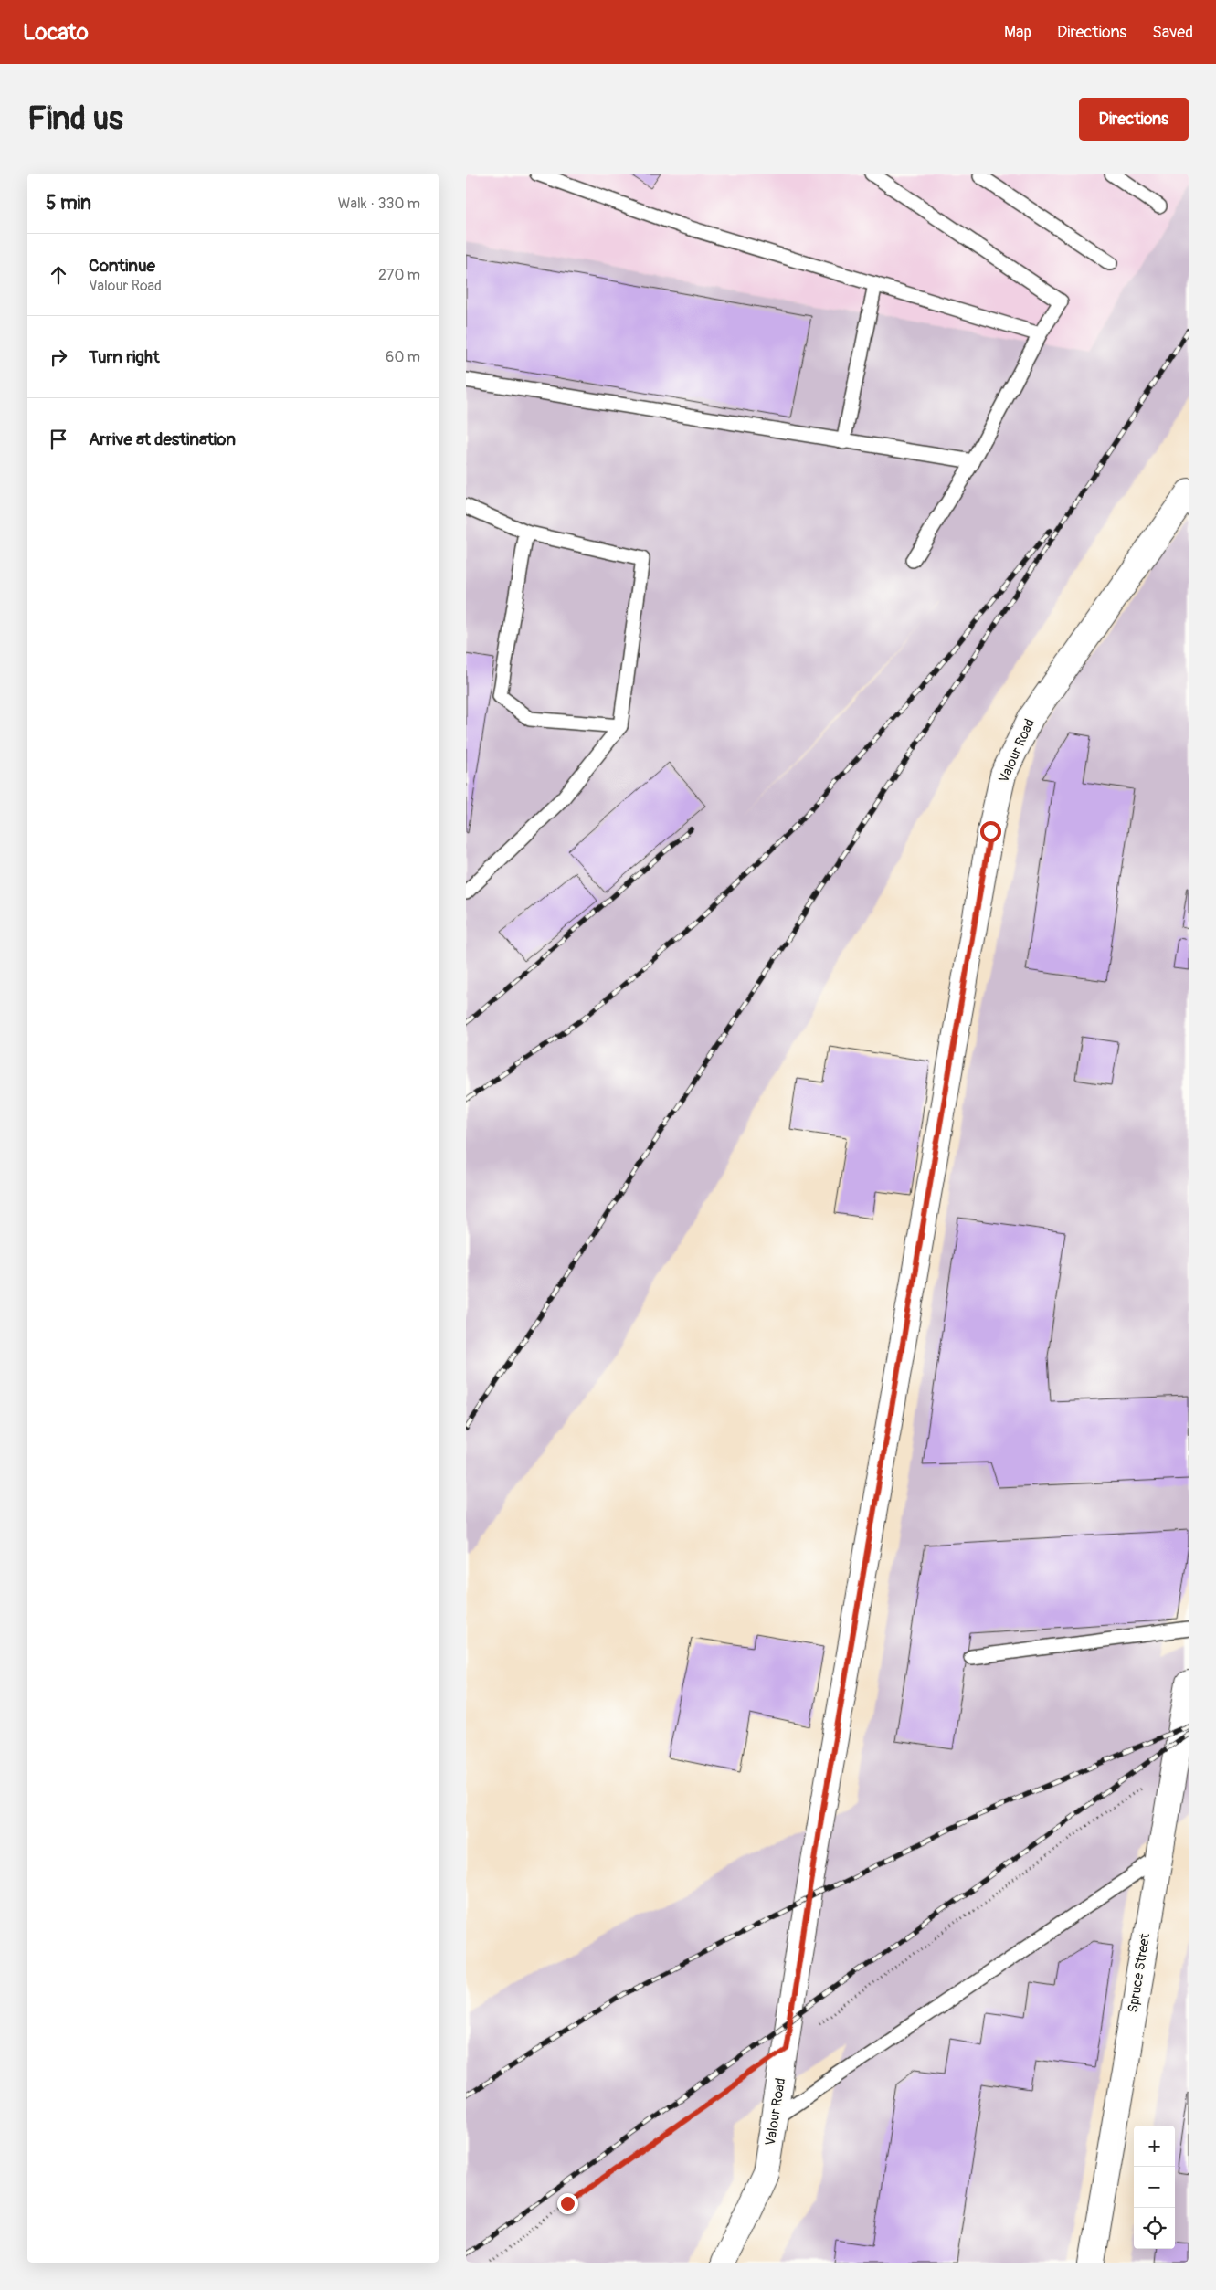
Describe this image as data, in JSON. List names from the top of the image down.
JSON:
{
  "streets": {
    "street": ["Valour Road", "Spruce Street"]
  },
  "page": {
    "header": "Locato",
    "nav": ["Map", "Directions", "Saved"],
    "buttons": "Directions",
    "title": "Find us",
    "heading": ["5 min", "Walk · 330 m"],
    "list": [
      ["Continue", "Valour Road", "270 m"],
      ["Turn right", "60 m"],
      "Arrive at destination"
    ],
    "map_buttons": ["+", "−"]
  }
}
